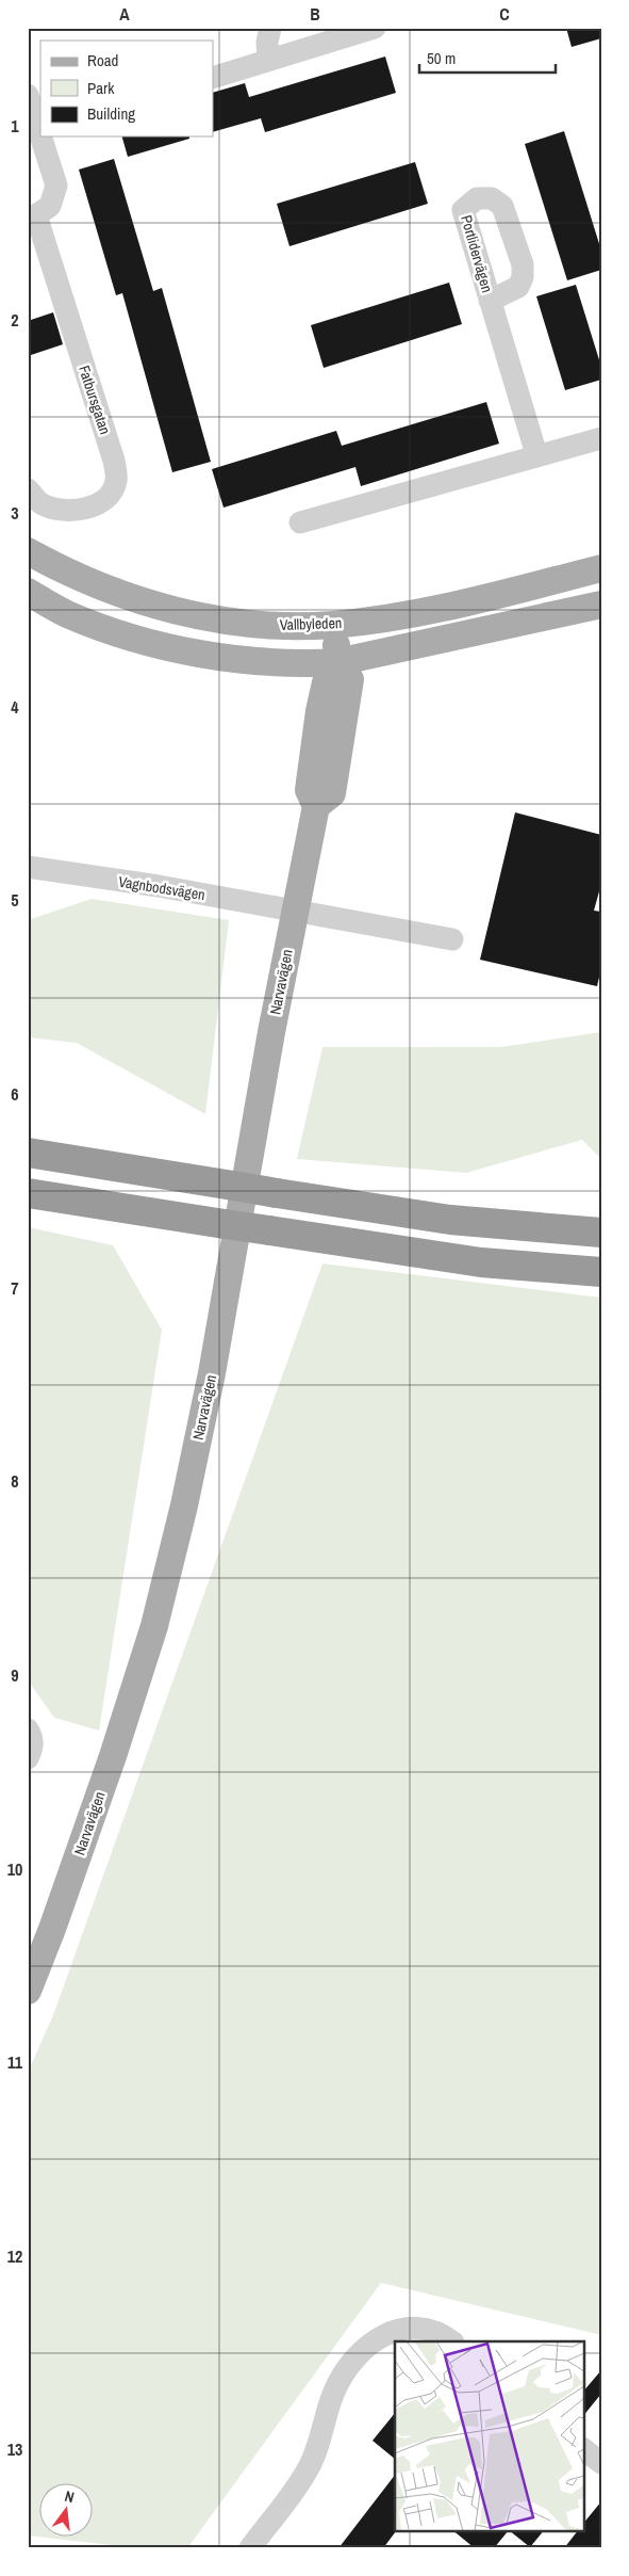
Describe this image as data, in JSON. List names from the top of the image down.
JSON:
{
  "streets": {
    "main road": ["Vallbyleden", "Narvavägen"],
    "street": ["Portlidervägen", "Fatbursgatan", "Vagnbodsvägen"]
  },
  "crossings": [
    ["Vagnbodsvägen", "Narvavägen"]
  ],
  "legend": ["Road", "Park", "Building"],
  "scale_bar": "50 m",
  "north": "top",
  "grid": {
    "columns": ["A", "B", "C"],
    "rows": [
      "1",
      "2",
      "3",
      "4",
      "5",
      "6",
      "7",
      "8",
      "9",
      "10",
      "11",
      "12",
      "13"
    ]
  }
}
